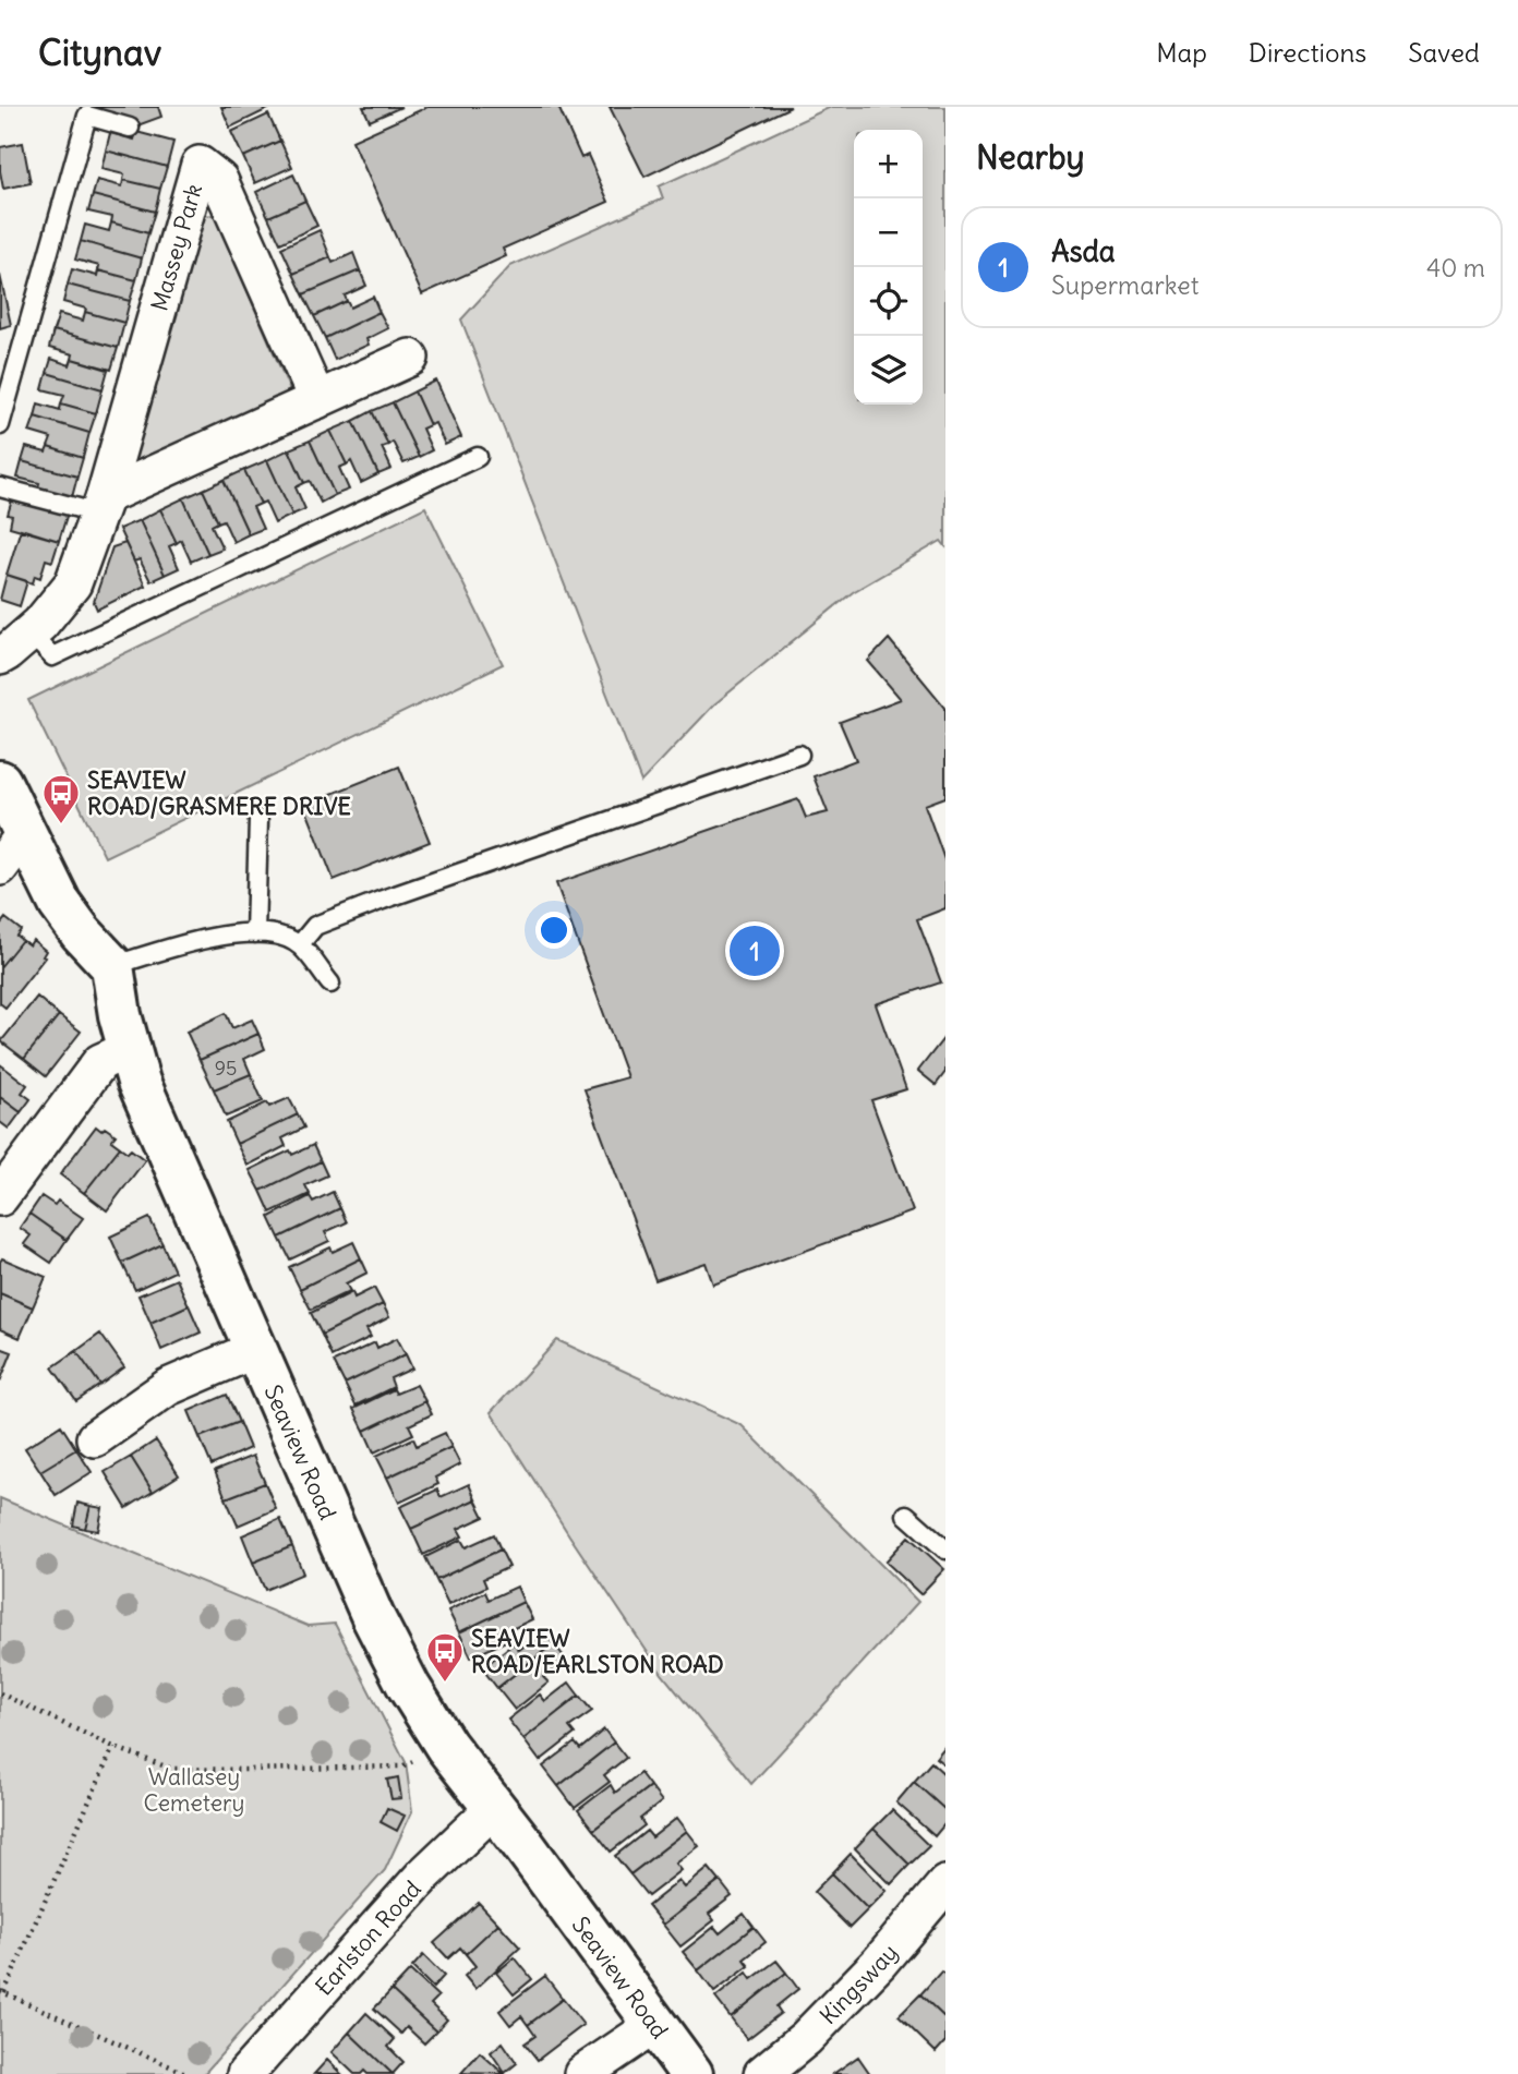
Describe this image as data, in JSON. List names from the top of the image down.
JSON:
{
  "streets": {
    "street": [
      "Massey Park",
      "Seaview Road",
      "Earlston Road",
      "Kingsway"
    ]
  },
  "crossings": [
    ["Seaview Road", "Earlston Road"]
  ],
  "parks": ["Wallasey Cemetery"],
  "places": {
    "bus stop": ["SEAVIEW ROAD/GRASMERE DRIVE", "SEAVIEW ROAD/EARLSTON ROAD"]
  },
  "house_numbers": ["95"],
  "page": {
    "header": "Citynav",
    "nav": ["Map", "Directions", "Saved"],
    "heading": "Nearby",
    "map_buttons": ["+", "−"],
    "list": [
      {
        "mark": "1",
        "name": "Asda",
        "note": "Supermarket",
        "value": "40 m"
      }
    ],
    "pins": "1"
  }
}
